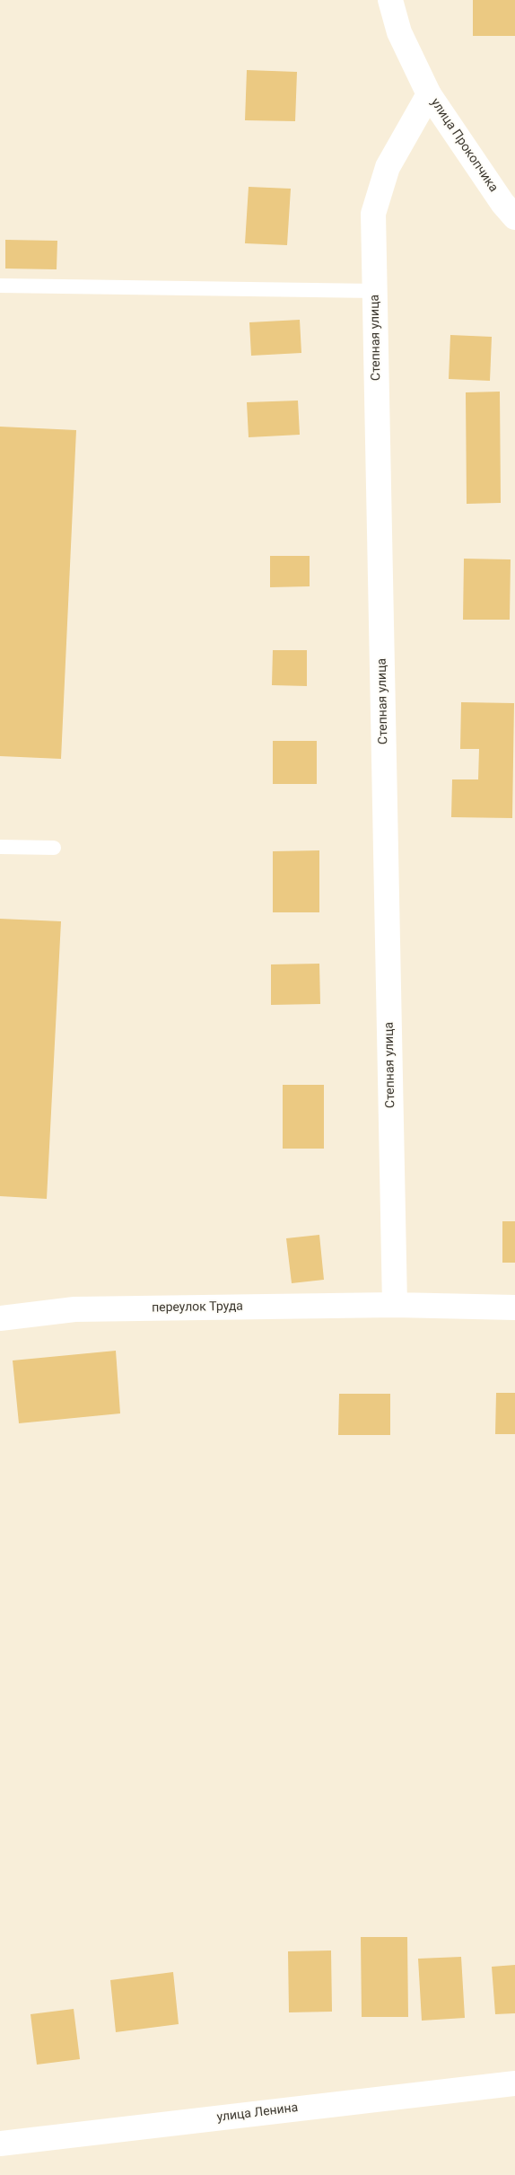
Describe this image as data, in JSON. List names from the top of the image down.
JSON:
{
  "streets": {
    "street": [
      "улица Прокопчика",
      "Степная улица",
      "переулок Труда",
      "улица Ленина"
    ]
  },
  "crossings": [
    ["улица Прокопчика", "Степная улица"],
    ["Степная улица", "переулок Труда"]
  ]
}
